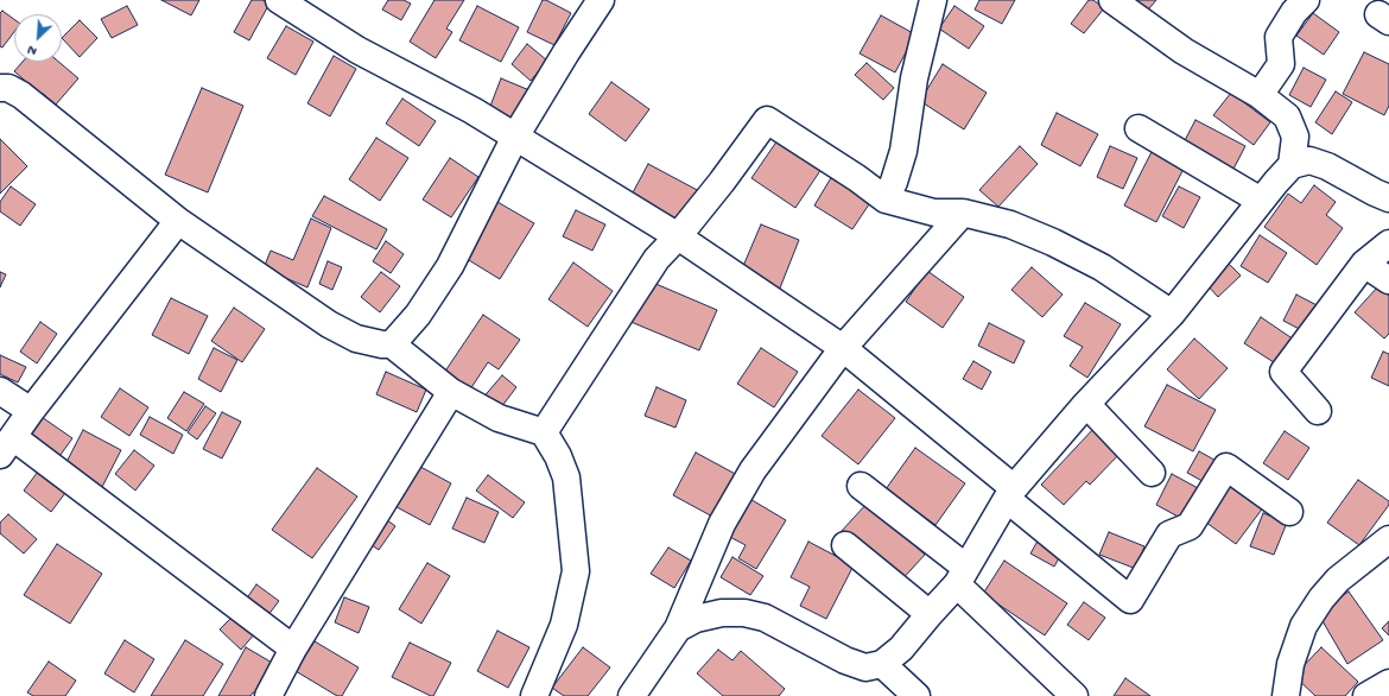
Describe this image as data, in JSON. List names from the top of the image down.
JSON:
{
  "north": "bottom left"
}
